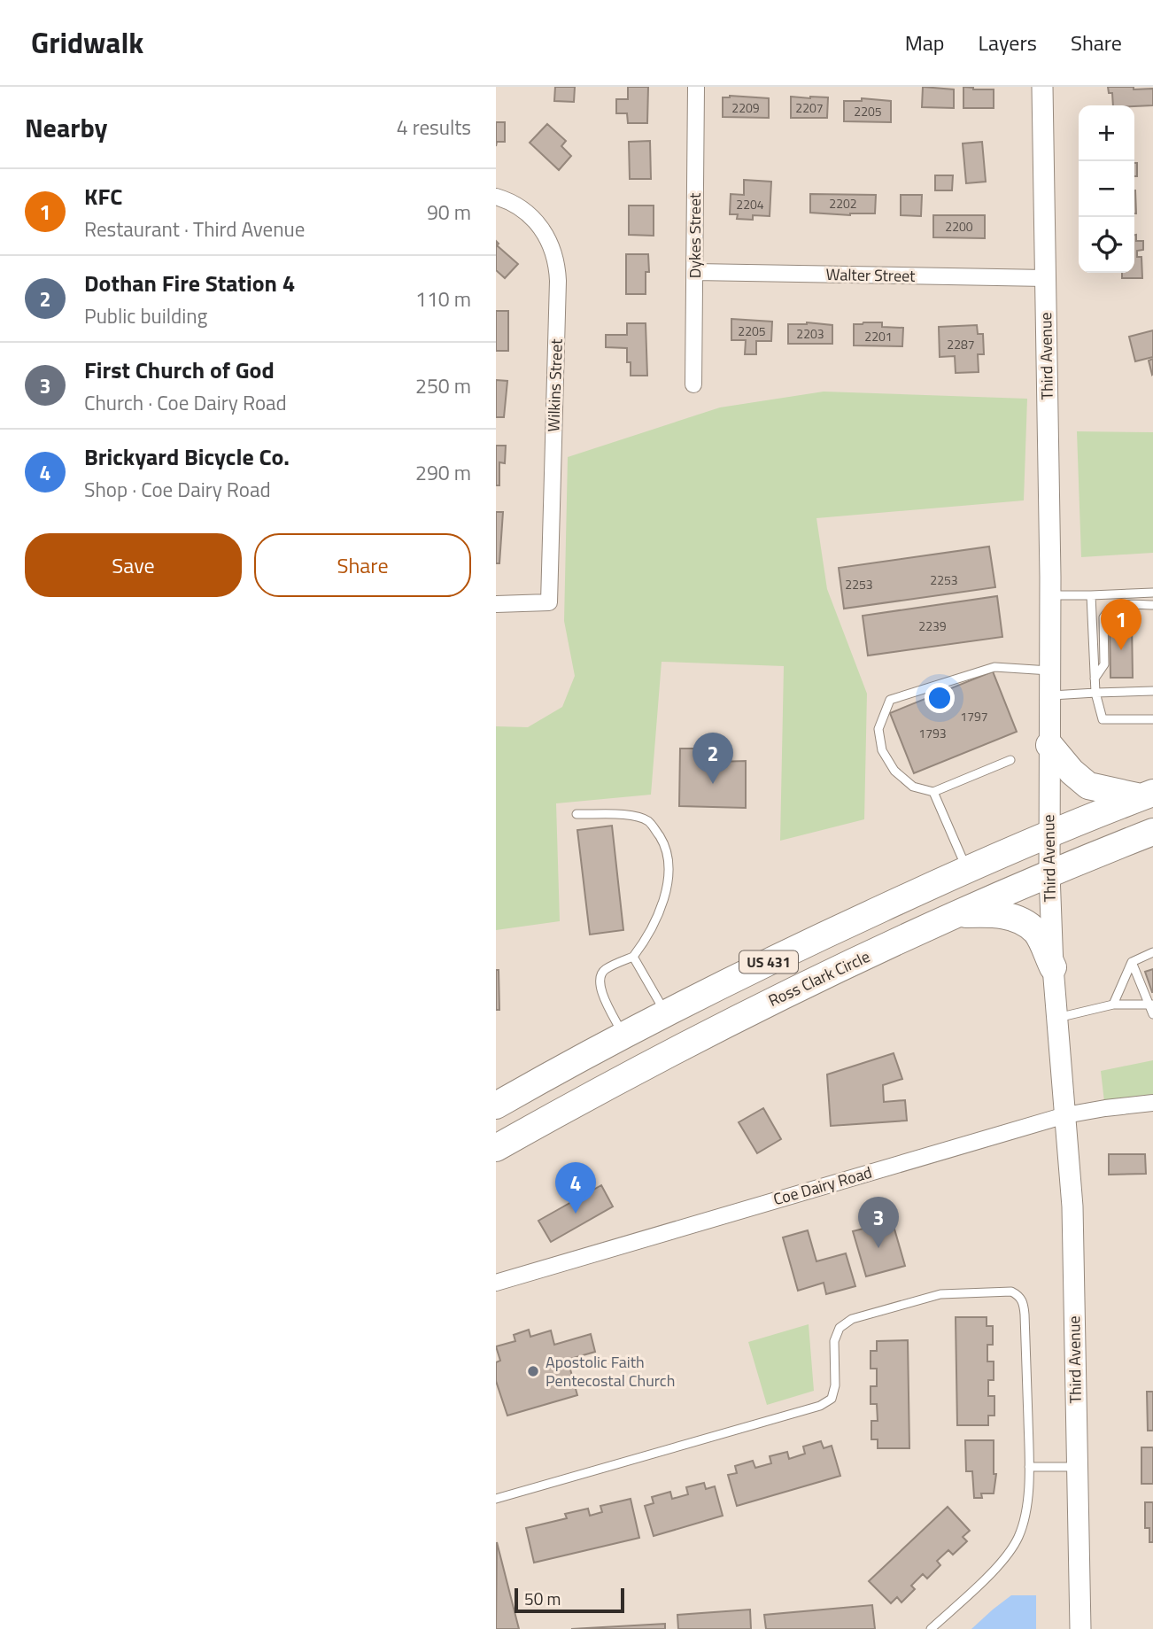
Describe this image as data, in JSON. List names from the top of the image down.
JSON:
{
  "streets": {
    "highway": ["US 431", "Ross Clark Circle"],
    "street": [
      "Dykes Street",
      "Walter Street",
      "Third Avenue",
      "Wilkins Street",
      "Coe Dairy Road"
    ]
  },
  "crossings": [
    ["Dykes Street", "Walter Street"],
    ["Walter Street", "Third Avenue"],
    ["Third Avenue", "US 431"],
    ["Third Avenue", "Ross Clark Circle"],
    ["Third Avenue", "Coe Dairy Road"]
  ],
  "places": ["Apostolic Faith Pentecostal Church"],
  "house_numbers": [
    "2209",
    "2207",
    "2205",
    "2202",
    "2204",
    "2200",
    "2205",
    "2203",
    "2201",
    "2287",
    "2253",
    "2253",
    "2239",
    "1797",
    "1793"
  ],
  "scale_bar": "50 m",
  "page": {
    "header": "Gridwalk",
    "nav": ["Map", "Layers", "Share"],
    "heading": ["Nearby", "4 results"],
    "map_buttons": ["+", "−"],
    "list": [
      {
        "mark": "1",
        "name": "KFC",
        "note": "Restaurant · Third Avenue",
        "value": "90 m"
      },
      {
        "mark": "2",
        "name": "Dothan Fire Station 4",
        "note": "Public building",
        "value": "110 m"
      },
      {
        "mark": "3",
        "name": "First Church of God",
        "note": "Church · Coe Dairy Road",
        "value": "250 m"
      },
      {
        "mark": "4",
        "name": "Brickyard Bicycle Co.",
        "note": "Shop · Coe Dairy Road",
        "value": "290 m"
      }
    ],
    "buttons": ["Save", "Share"],
    "pins": [
      "1",
      "2",
      "4",
      "3"
    ],
    "scale": "50 m"
  }
}
